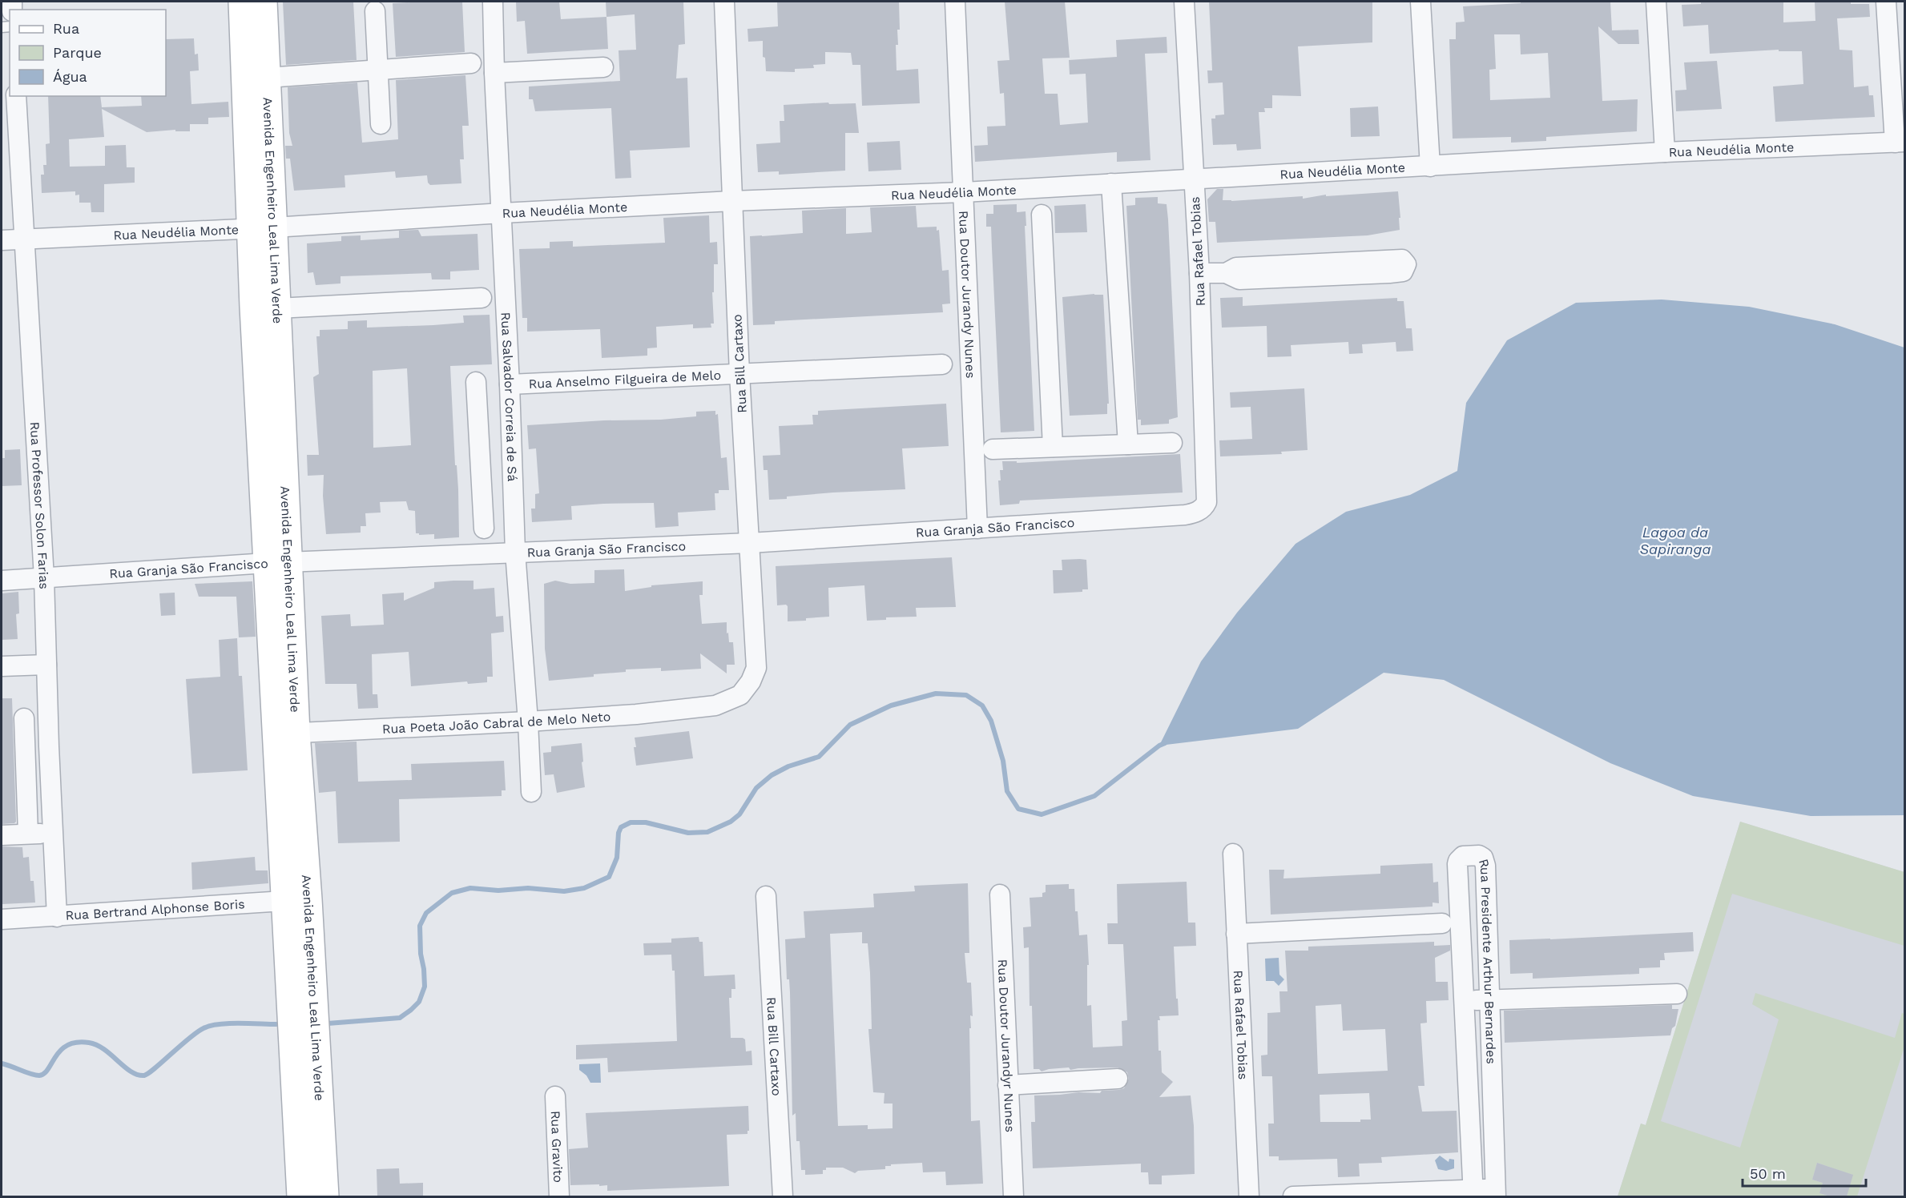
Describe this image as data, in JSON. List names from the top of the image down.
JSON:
{
  "streets": {
    "main road": ["Avenida Engenheiro Leal Lima Verde"],
    "street": [
      "Rua Neudélia Monte",
      "Rua Rafael Tobias",
      "Rua Doutor Jurandy Nunes",
      "Rua Bill Cartaxo",
      "Rua Anselmo Filgueira de Melo",
      "Rua Salvador Correia de Sá",
      "Rua Professor Solon Farias",
      "Rua Granja São Francisco",
      "Rua Poeta João Cabral de Melo Neto",
      "Rua Bertrand Alphonse Boris",
      "Rua Presidente Arthur Bernardes",
      "Rua Doutor Jurandyr Nunes",
      "Rua Gravito"
    ]
  },
  "crossings": [
    ["Rua Neudélia Monte", "Avenida Engenheiro Leal Lima Verde"],
    ["Rua Neudélia Monte", "Rua Rafael Tobias"],
    ["Rua Neudélia Monte", "Rua Doutor Jurandy Nunes"],
    ["Rua Neudélia Monte", "Rua Bill Cartaxo"],
    ["Rua Neudélia Monte", "Rua Salvador Correia de Sá"],
    ["Rua Neudélia Monte", "Rua Professor Solon Farias"],
    ["Avenida Engenheiro Leal Lima Verde", "Rua Granja São Francisco"],
    ["Avenida Engenheiro Leal Lima Verde", "Rua Poeta João Cabral de Melo Neto"],
    ["Avenida Engenheiro Leal Lima Verde", "Rua Bertrand Alphonse Boris"],
    ["Rua Rafael Tobias", "Rua Granja São Francisco"],
    ["Rua Doutor Jurandy Nunes", "Rua Granja São Francisco"],
    ["Rua Bill Cartaxo", "Rua Anselmo Filgueira de Melo"],
    ["Rua Bill Cartaxo", "Rua Granja São Francisco"],
    ["Rua Bill Cartaxo", "Rua Poeta João Cabral de Melo Neto"],
    ["Rua Anselmo Filgueira de Melo", "Rua Salvador Correia de Sá"],
    ["Rua Salvador Correia de Sá", "Rua Granja São Francisco"],
    ["Rua Salvador Correia de Sá", "Rua Poeta João Cabral de Melo Neto"],
    ["Rua Professor Solon Farias", "Rua Granja São Francisco"],
    ["Rua Professor Solon Farias", "Rua Bertrand Alphonse Boris"]
  ],
  "water": ["Lagoa da Sapiranga"],
  "legend": ["Rua", "Parque", "Água"],
  "scale_bar": "50 m"
}
